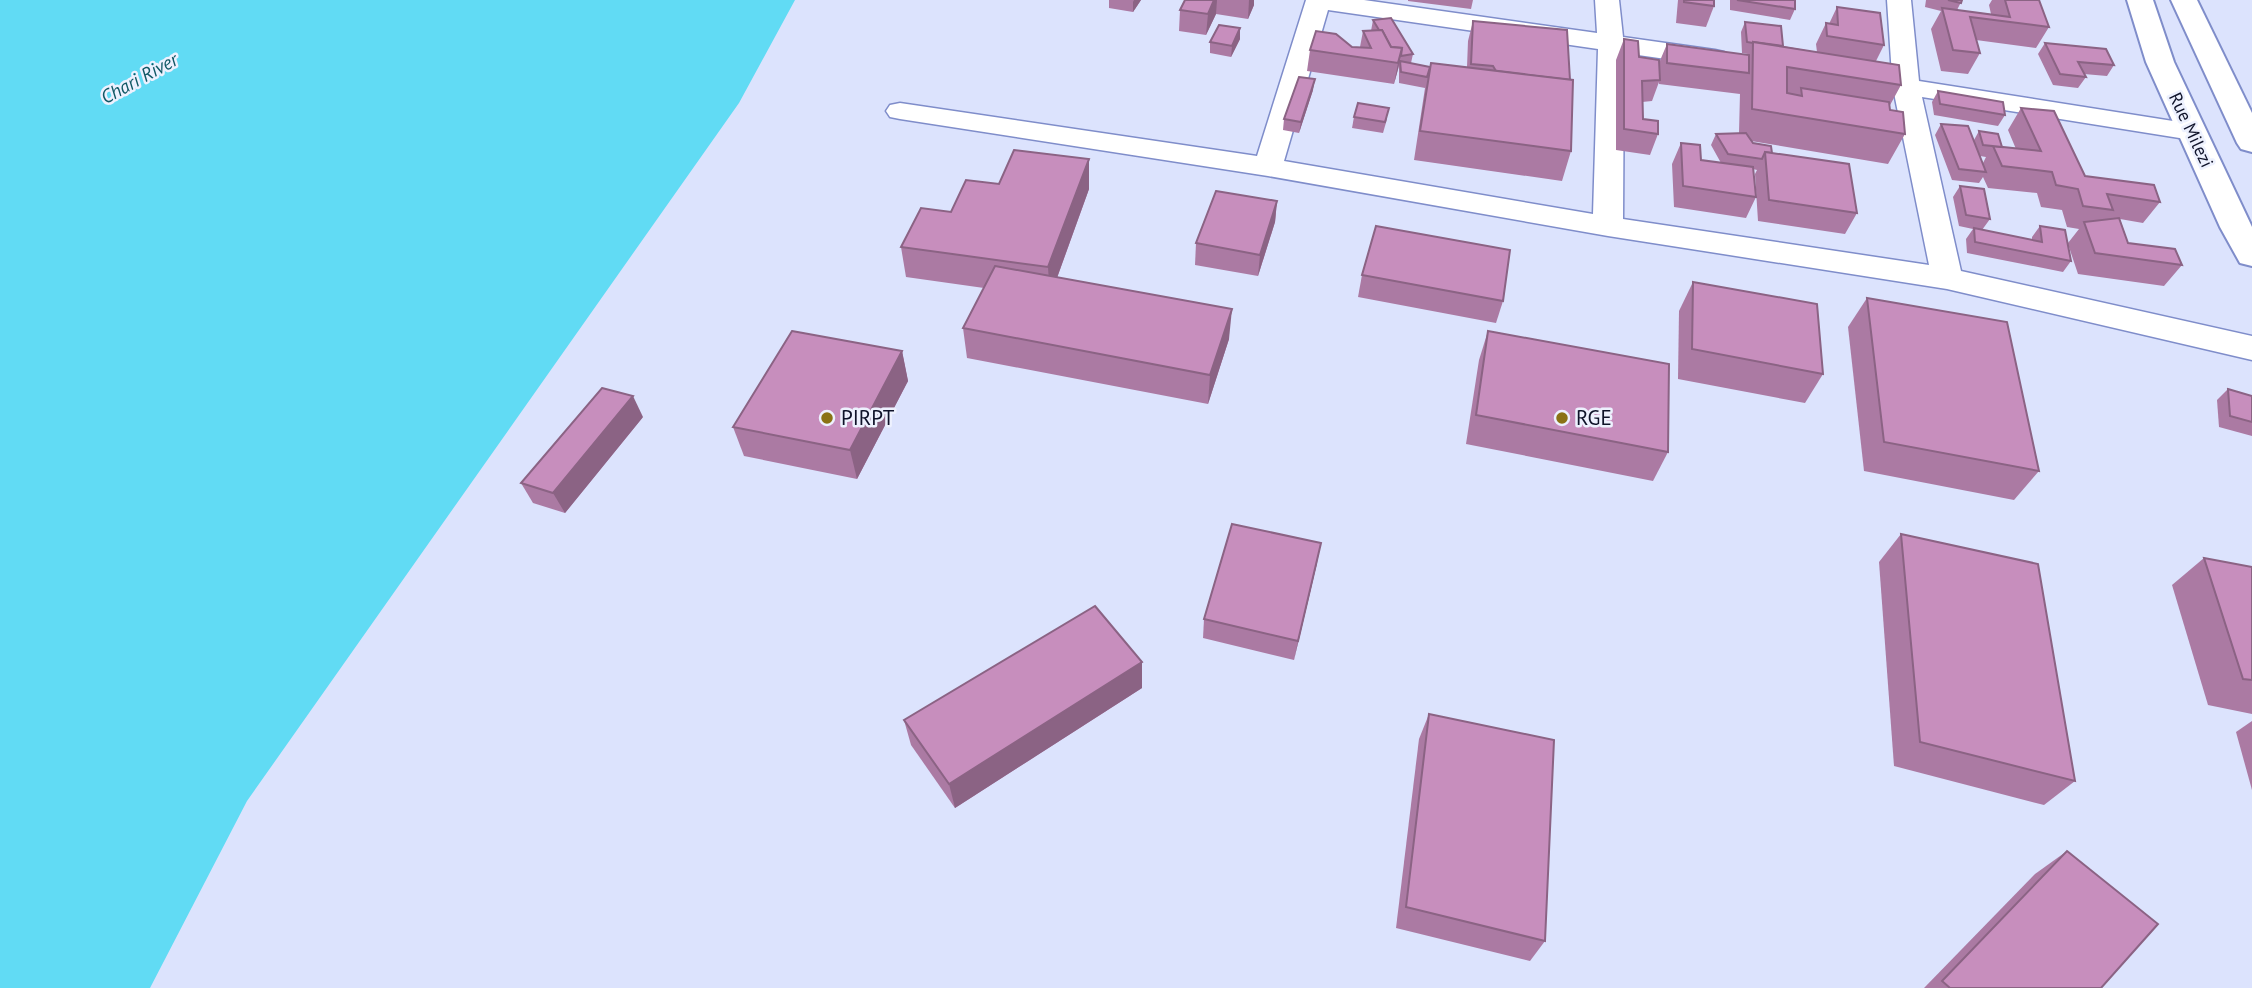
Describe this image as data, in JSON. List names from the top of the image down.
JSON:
{
  "streets": {
    "street": ["Rue Milezi"]
  },
  "water": ["Chari River"],
  "places": ["PIRPT", "RGE"]
}
